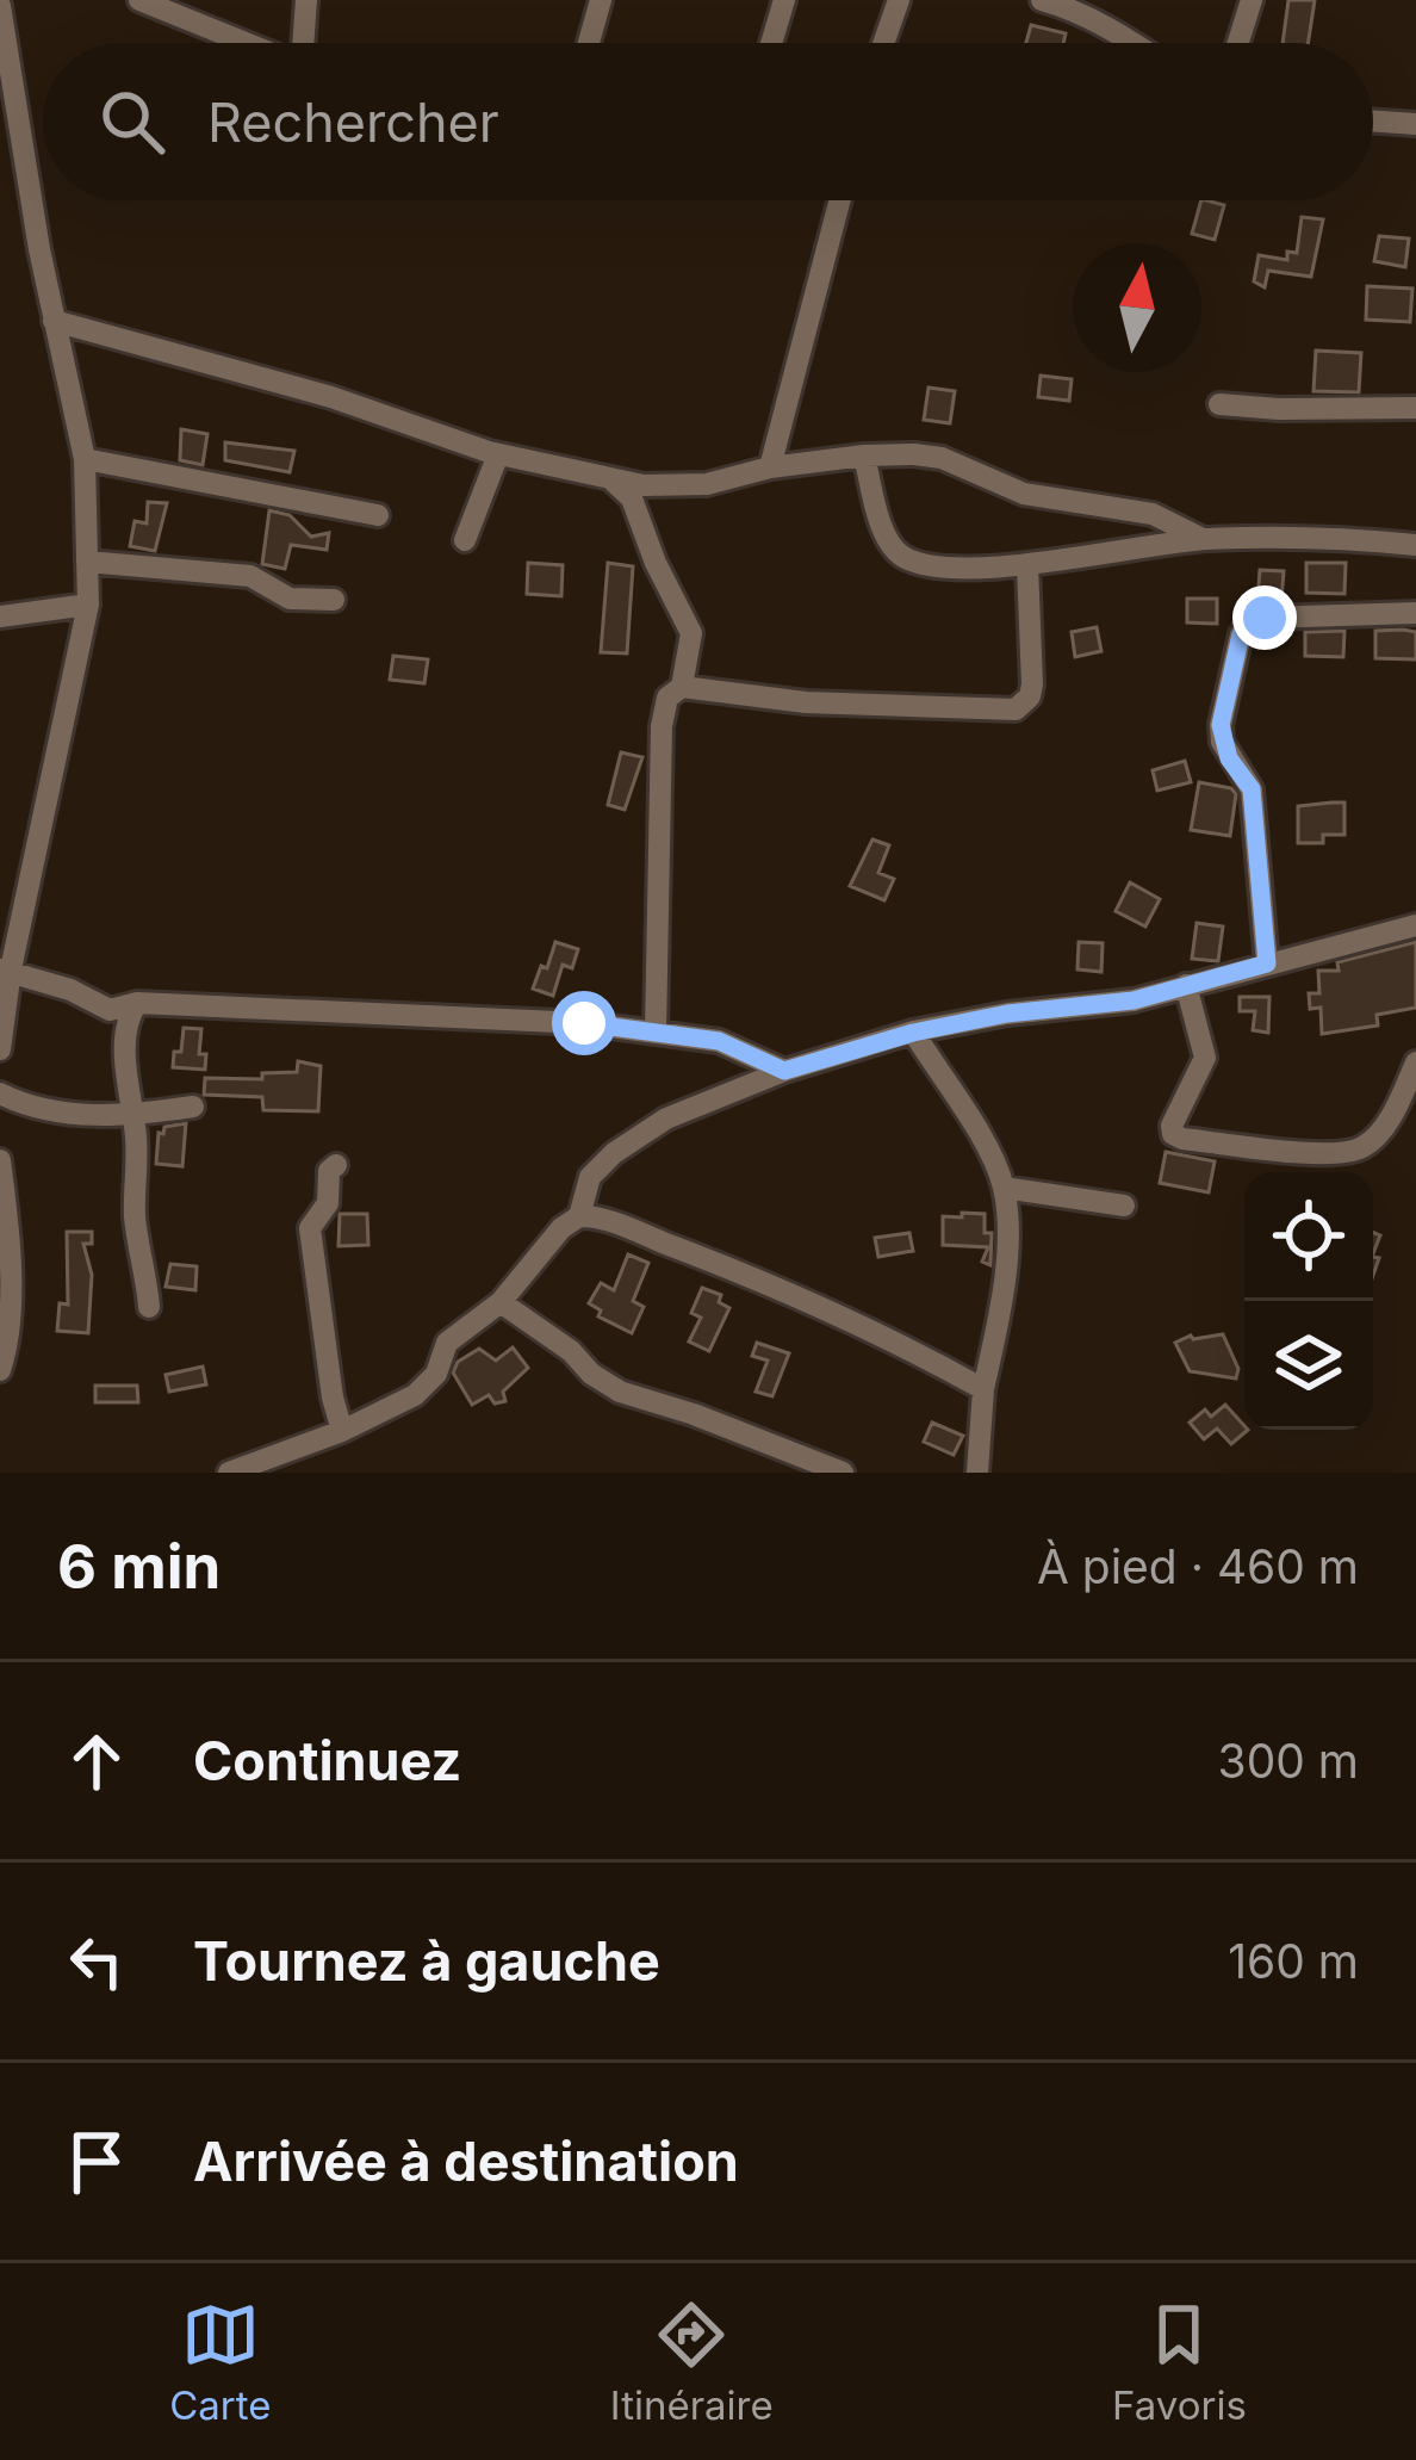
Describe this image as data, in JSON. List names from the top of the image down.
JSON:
{
  "north": "top",
  "page": {
    "search": "Rechercher",
    "heading": ["6 min", "À pied · 460 m"],
    "list": [
      ["Continuez", "300 m"],
      ["Tournez à gauche", "160 m"],
      "Arrivée à destination"
    ],
    "nav": ["Carte", "Itinéraire", "Favoris"]
  }
}
